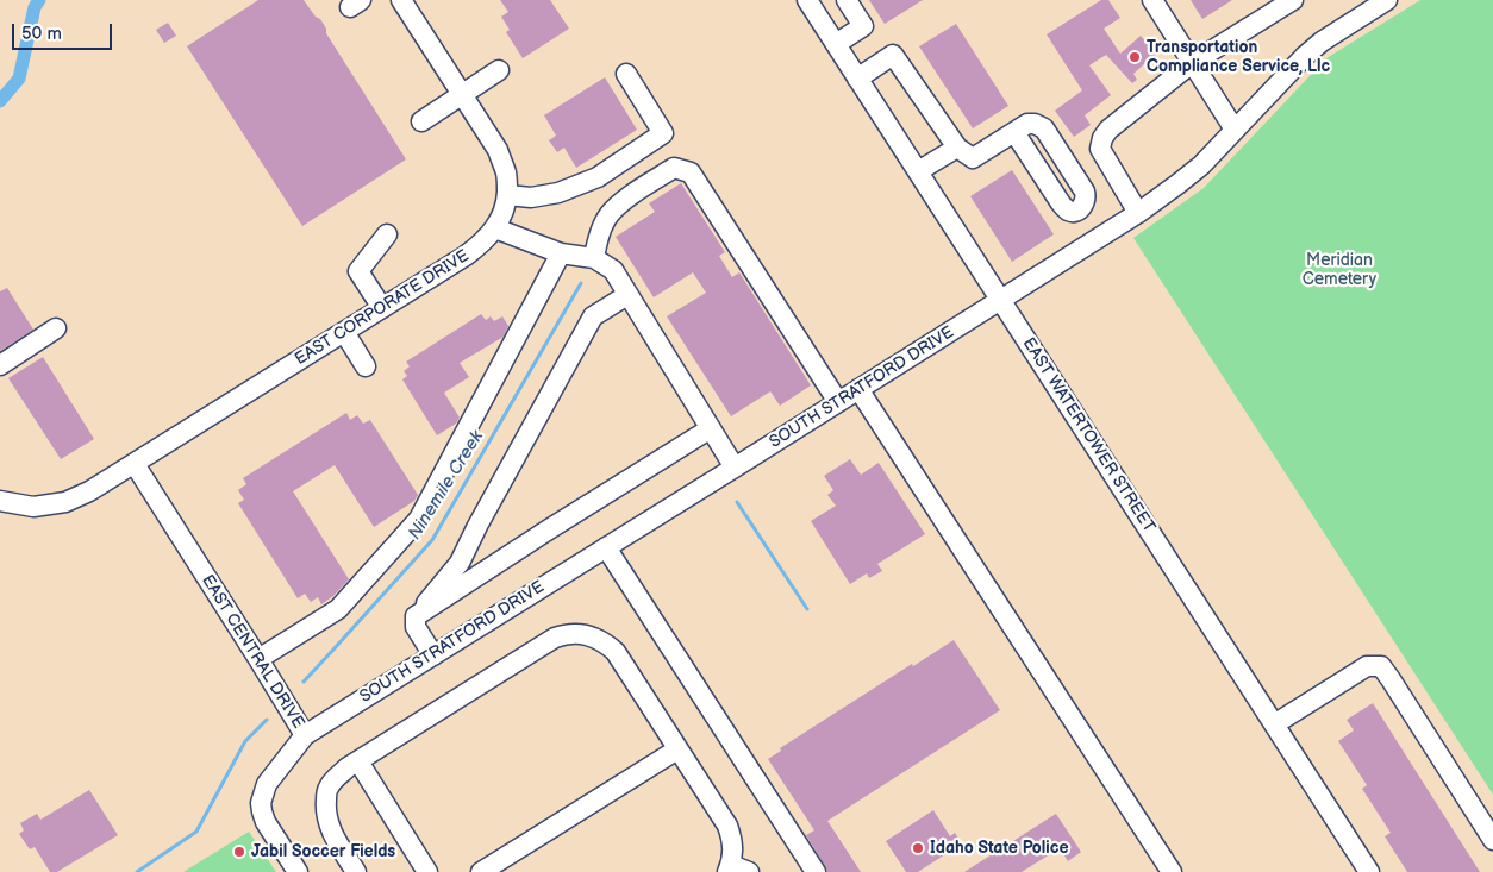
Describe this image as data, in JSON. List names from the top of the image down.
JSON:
{
  "streets": {
    "street": [
      "EAST CORPORATE DRIVE",
      "SOUTH STRATFORD DRIVE",
      "EAST WATERTOWER STREET",
      "EAST CENTRAL DRIVE"
    ]
  },
  "crossings": [
    ["EAST CORPORATE DRIVE", "EAST CENTRAL DRIVE"],
    ["SOUTH STRATFORD DRIVE", "EAST WATERTOWER STREET"],
    ["SOUTH STRATFORD DRIVE", "EAST CENTRAL DRIVE"]
  ],
  "water": ["Ninemile Creek"],
  "parks": ["Meridian Cemetery"],
  "places": ["Transportation Compliance Service, Llc", "Idaho State Police", "Jabil Soccer Fields"],
  "scale_bar": "50 m"
}
